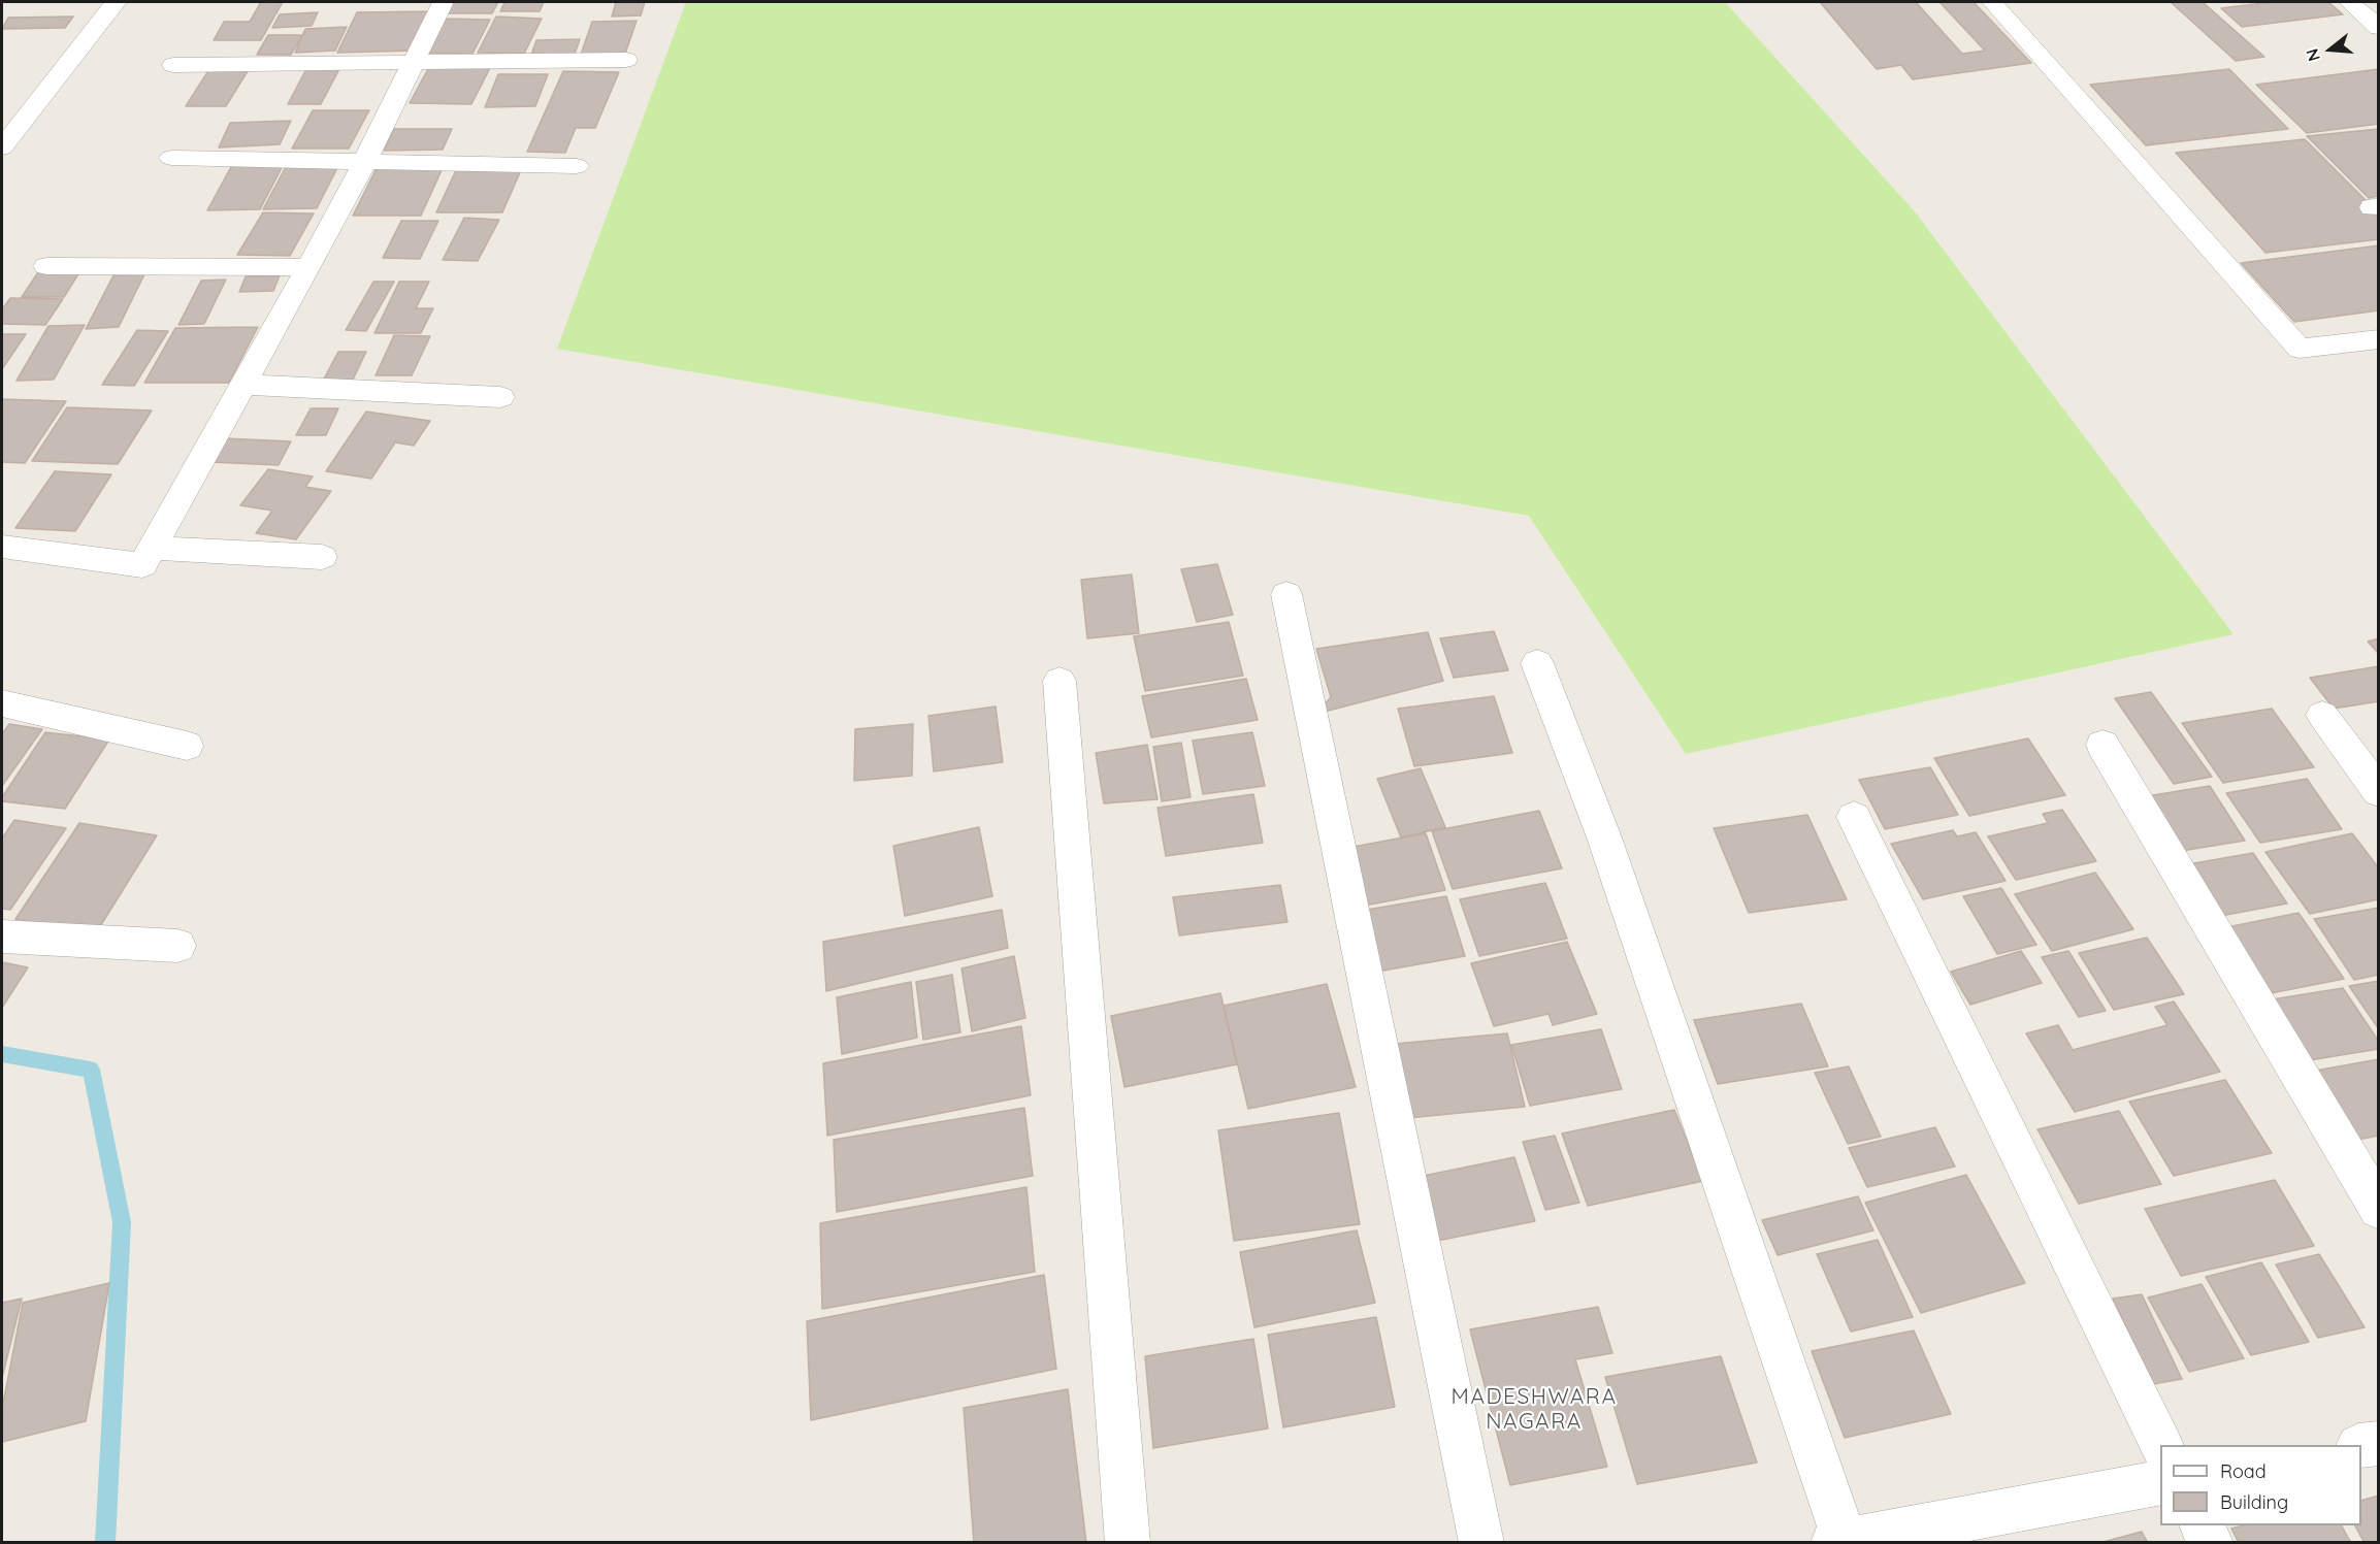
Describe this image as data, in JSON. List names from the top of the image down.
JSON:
{
  "districts": ["MADESHWARA NAGARA"],
  "legend": ["Road", "Building"],
  "north": "left"
}
